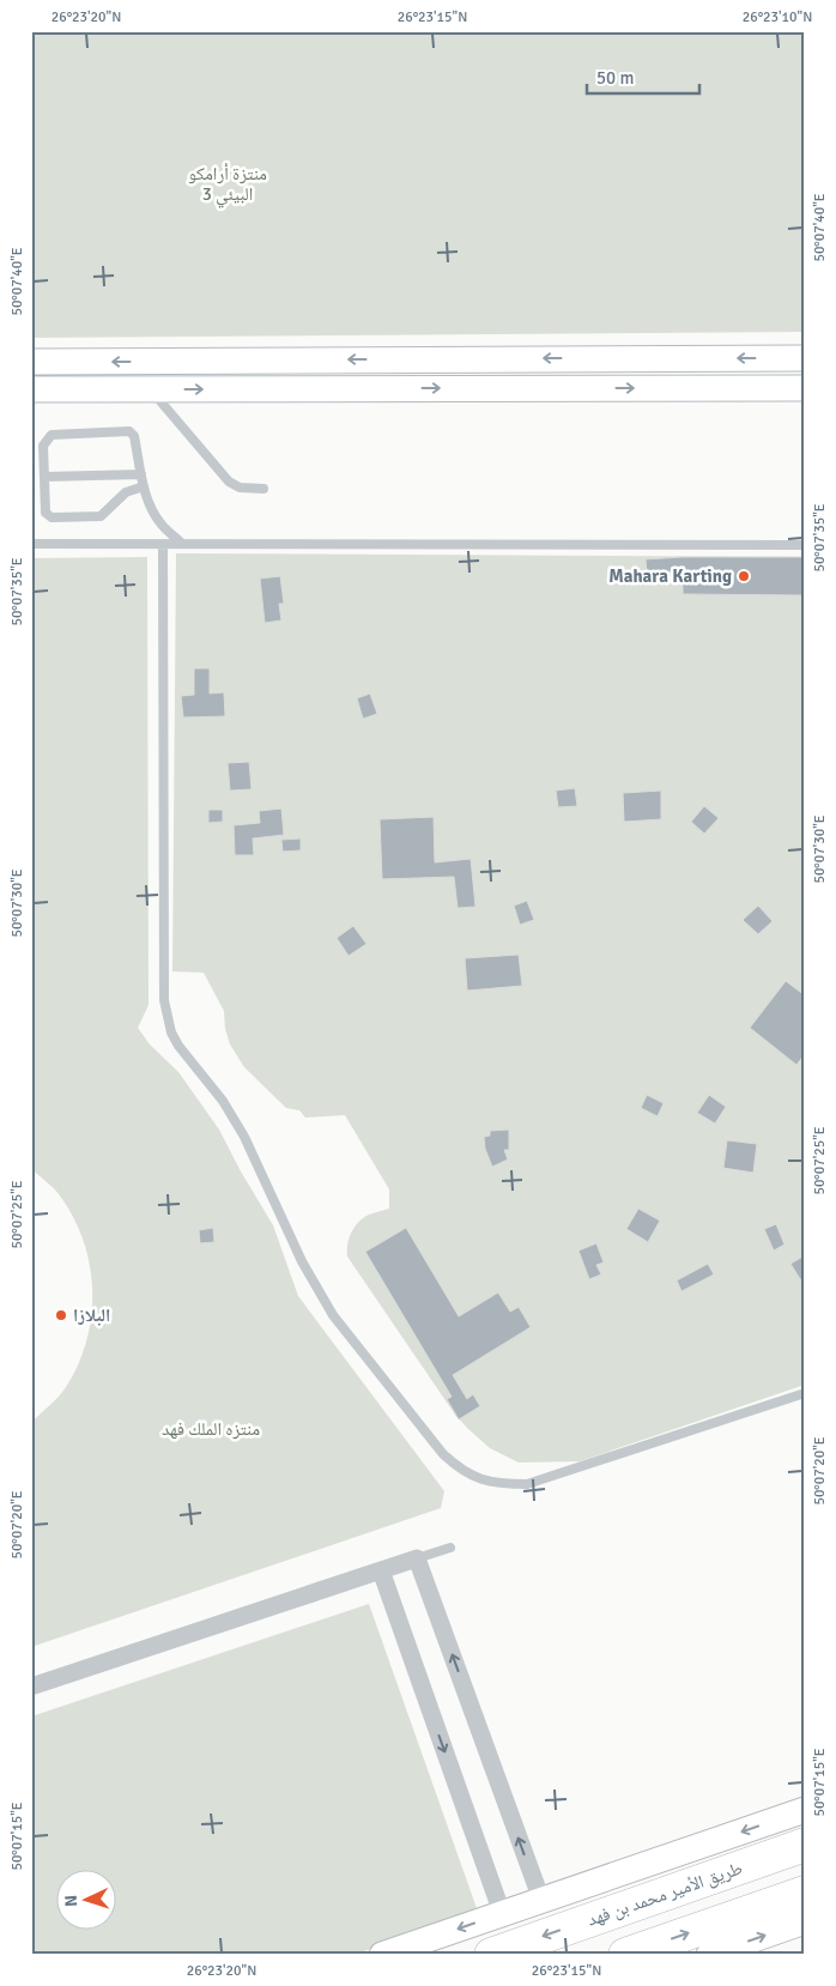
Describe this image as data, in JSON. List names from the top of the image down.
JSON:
{
  "streets": {
    "highway": ["طريق الأمير محمد بن فهد"]
  },
  "parks": ["منتزة أرامكو البيئي 3", "منتزه الملك فهد"],
  "places": ["Mahara Karting", "البلازا"],
  "scale_bar": "50 m",
  "north": "left",
  "coordinates": [
    "26°23'20\"N",
    "26°23'15\"N",
    "26°23'10\"N",
    "50°07'40\"E",
    "50°07'35\"E",
    "50°07'30\"E",
    "50°07'25\"E",
    "50°07'20\"E",
    "50°07'15\"E"
  ]
}
